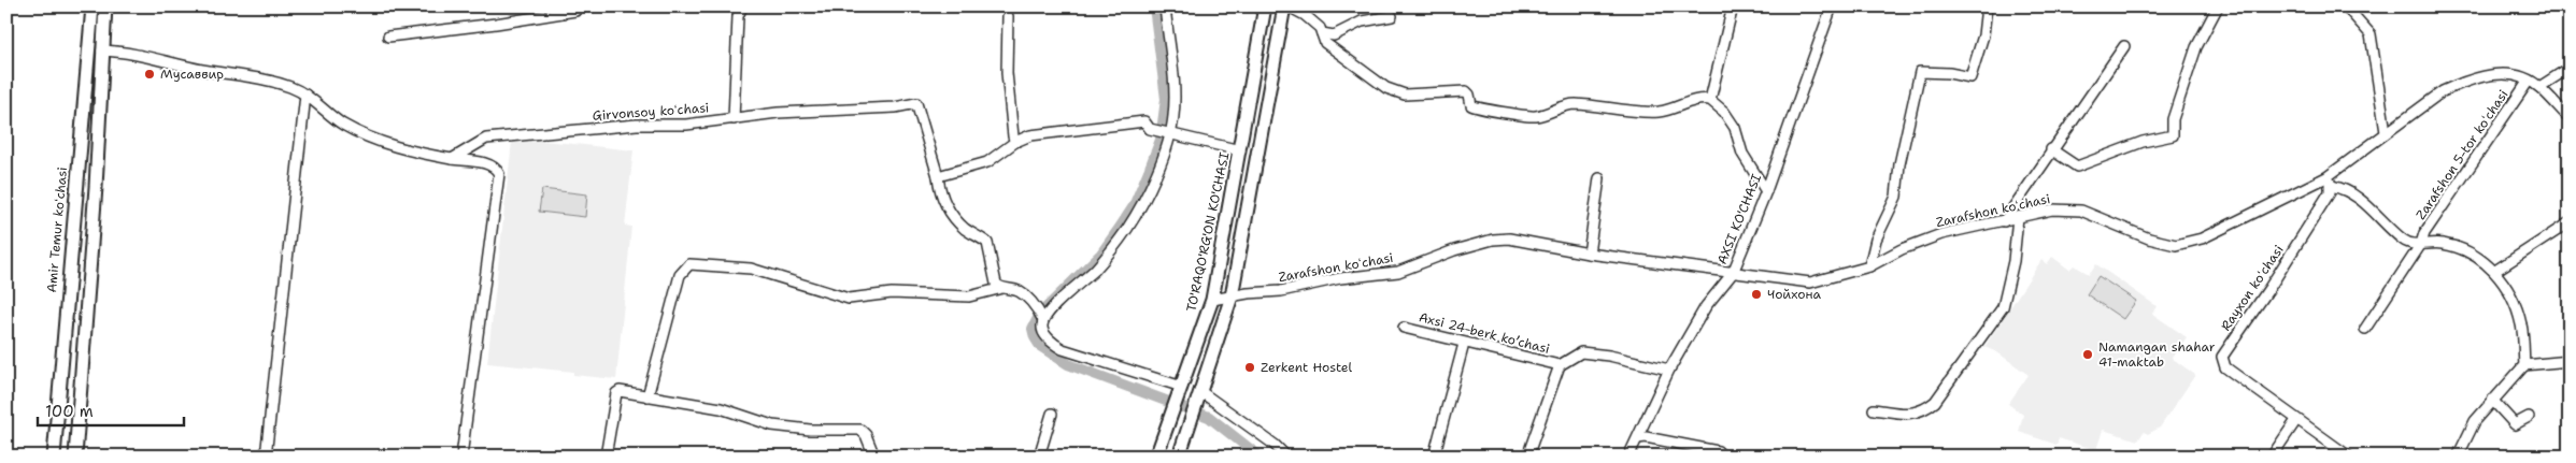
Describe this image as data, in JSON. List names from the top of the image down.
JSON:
{
  "streets": {
    "main road": ["Amir Temur koʻchasi", "TO'RAQO'RG'ON KO'CHASI"],
    "street": [
      "Girvonsoy koʻchasi",
      "Zarafshon 5-tor koʻchasi",
      "Zarafshon koʻchasi",
      "AXSI KO'CHASI",
      "Rayxon koʻchasi",
      "Аxsi 24-berk koʼchasi"
    ]
  },
  "crossings": [
    ["Zarafshon 5-tor koʻchasi", "Zarafshon koʻchasi"],
    ["Zarafshon koʻchasi", "AXSI KO'CHASI"],
    ["Zarafshon koʻchasi", "TO'RAQO'RG'ON KO'CHASI"],
    ["Zarafshon koʻchasi", "Rayxon koʻchasi"],
    ["AXSI KO'CHASI", "Аxsi 24-berk koʼchasi"]
  ],
  "places": [
    "Мусаввир",
    "Чойхона",
    "Namangan shahar 41-maktab",
    "Zerkent Hostel"
  ],
  "scale_bar": "100 m"
}
